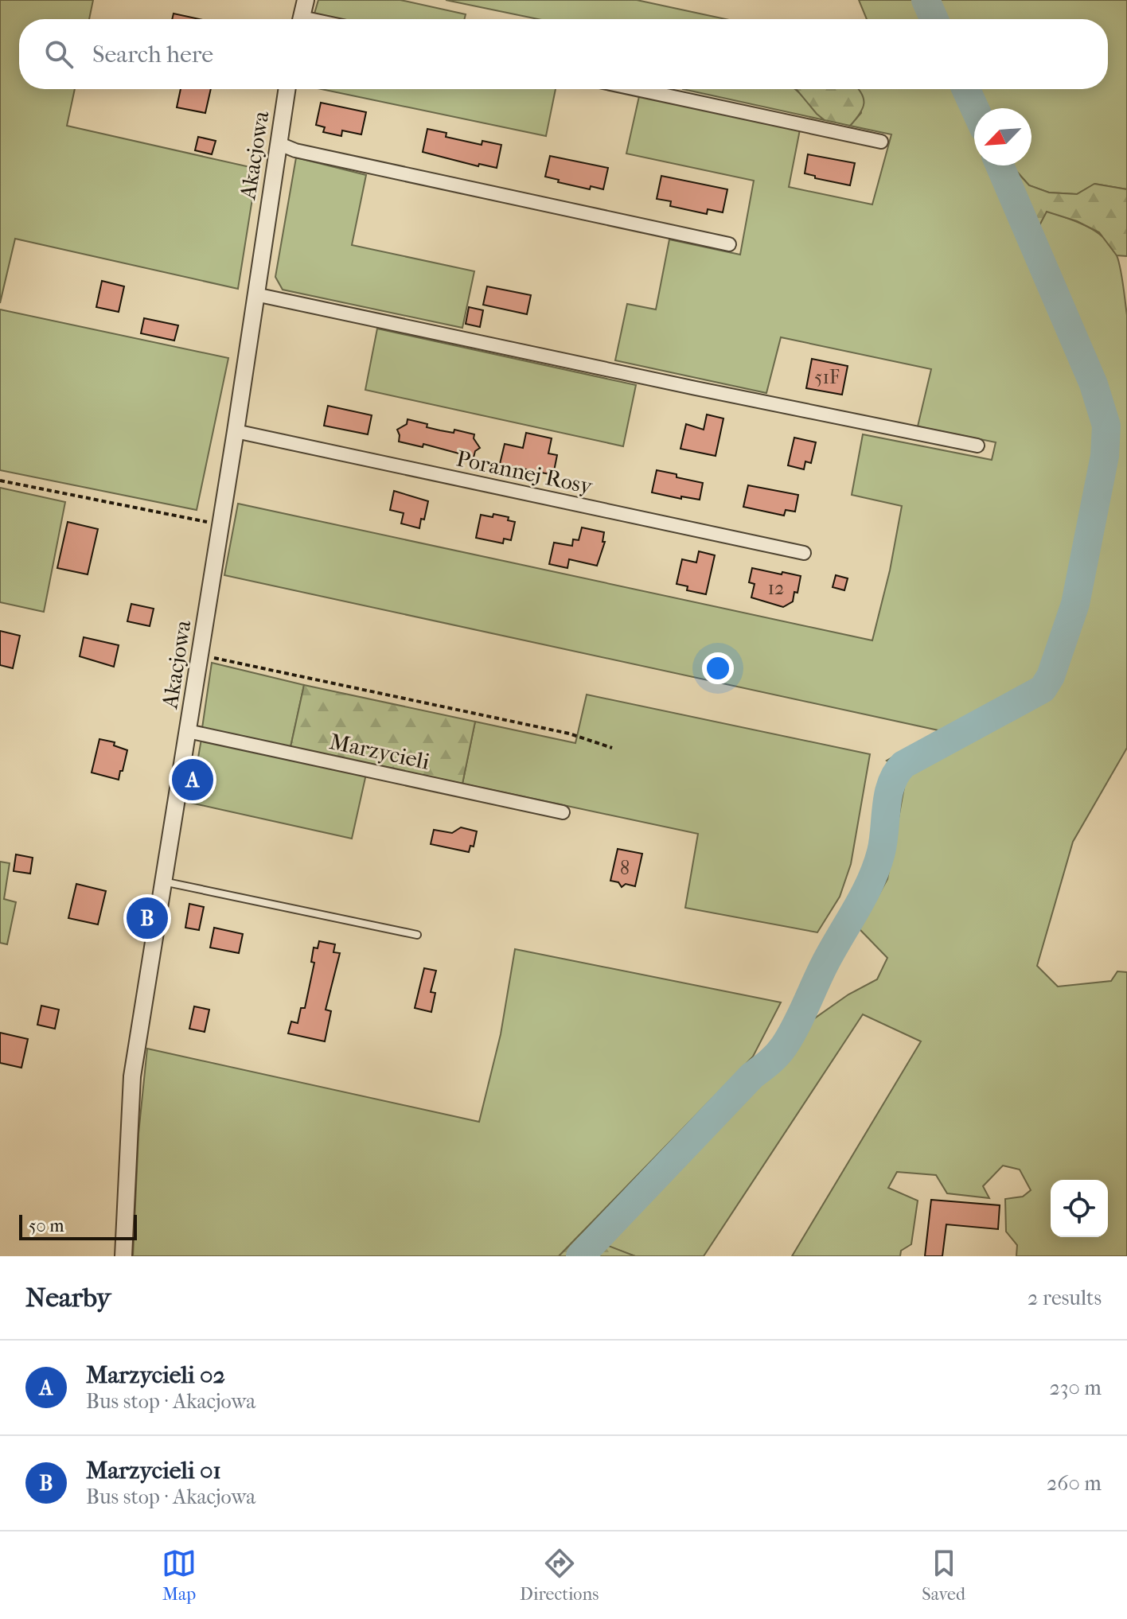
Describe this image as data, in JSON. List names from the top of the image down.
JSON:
{
  "streets": {
    "street": ["Akacjowa", "Porannej Rosy", "Marzycieli"]
  },
  "crossings": [
    ["Akacjowa", "Porannej Rosy"],
    ["Akacjowa", "Marzycieli"]
  ],
  "house_numbers": ["51F", "12", "8"],
  "scale_bar": "50 m",
  "north": "bottom left",
  "page": {
    "search": "Search here",
    "pins": ["A", "B"],
    "scale": "50 m",
    "heading": ["Nearby", "2 results"],
    "list": [
      {
        "mark": "A",
        "name": "Marzycieli 02",
        "note": "Bus stop · Akacjowa",
        "value": "230 m"
      },
      {
        "mark": "B",
        "name": "Marzycieli 01",
        "note": "Bus stop · Akacjowa",
        "value": "260 m"
      }
    ],
    "nav": ["Map", "Directions", "Saved"]
  }
}
